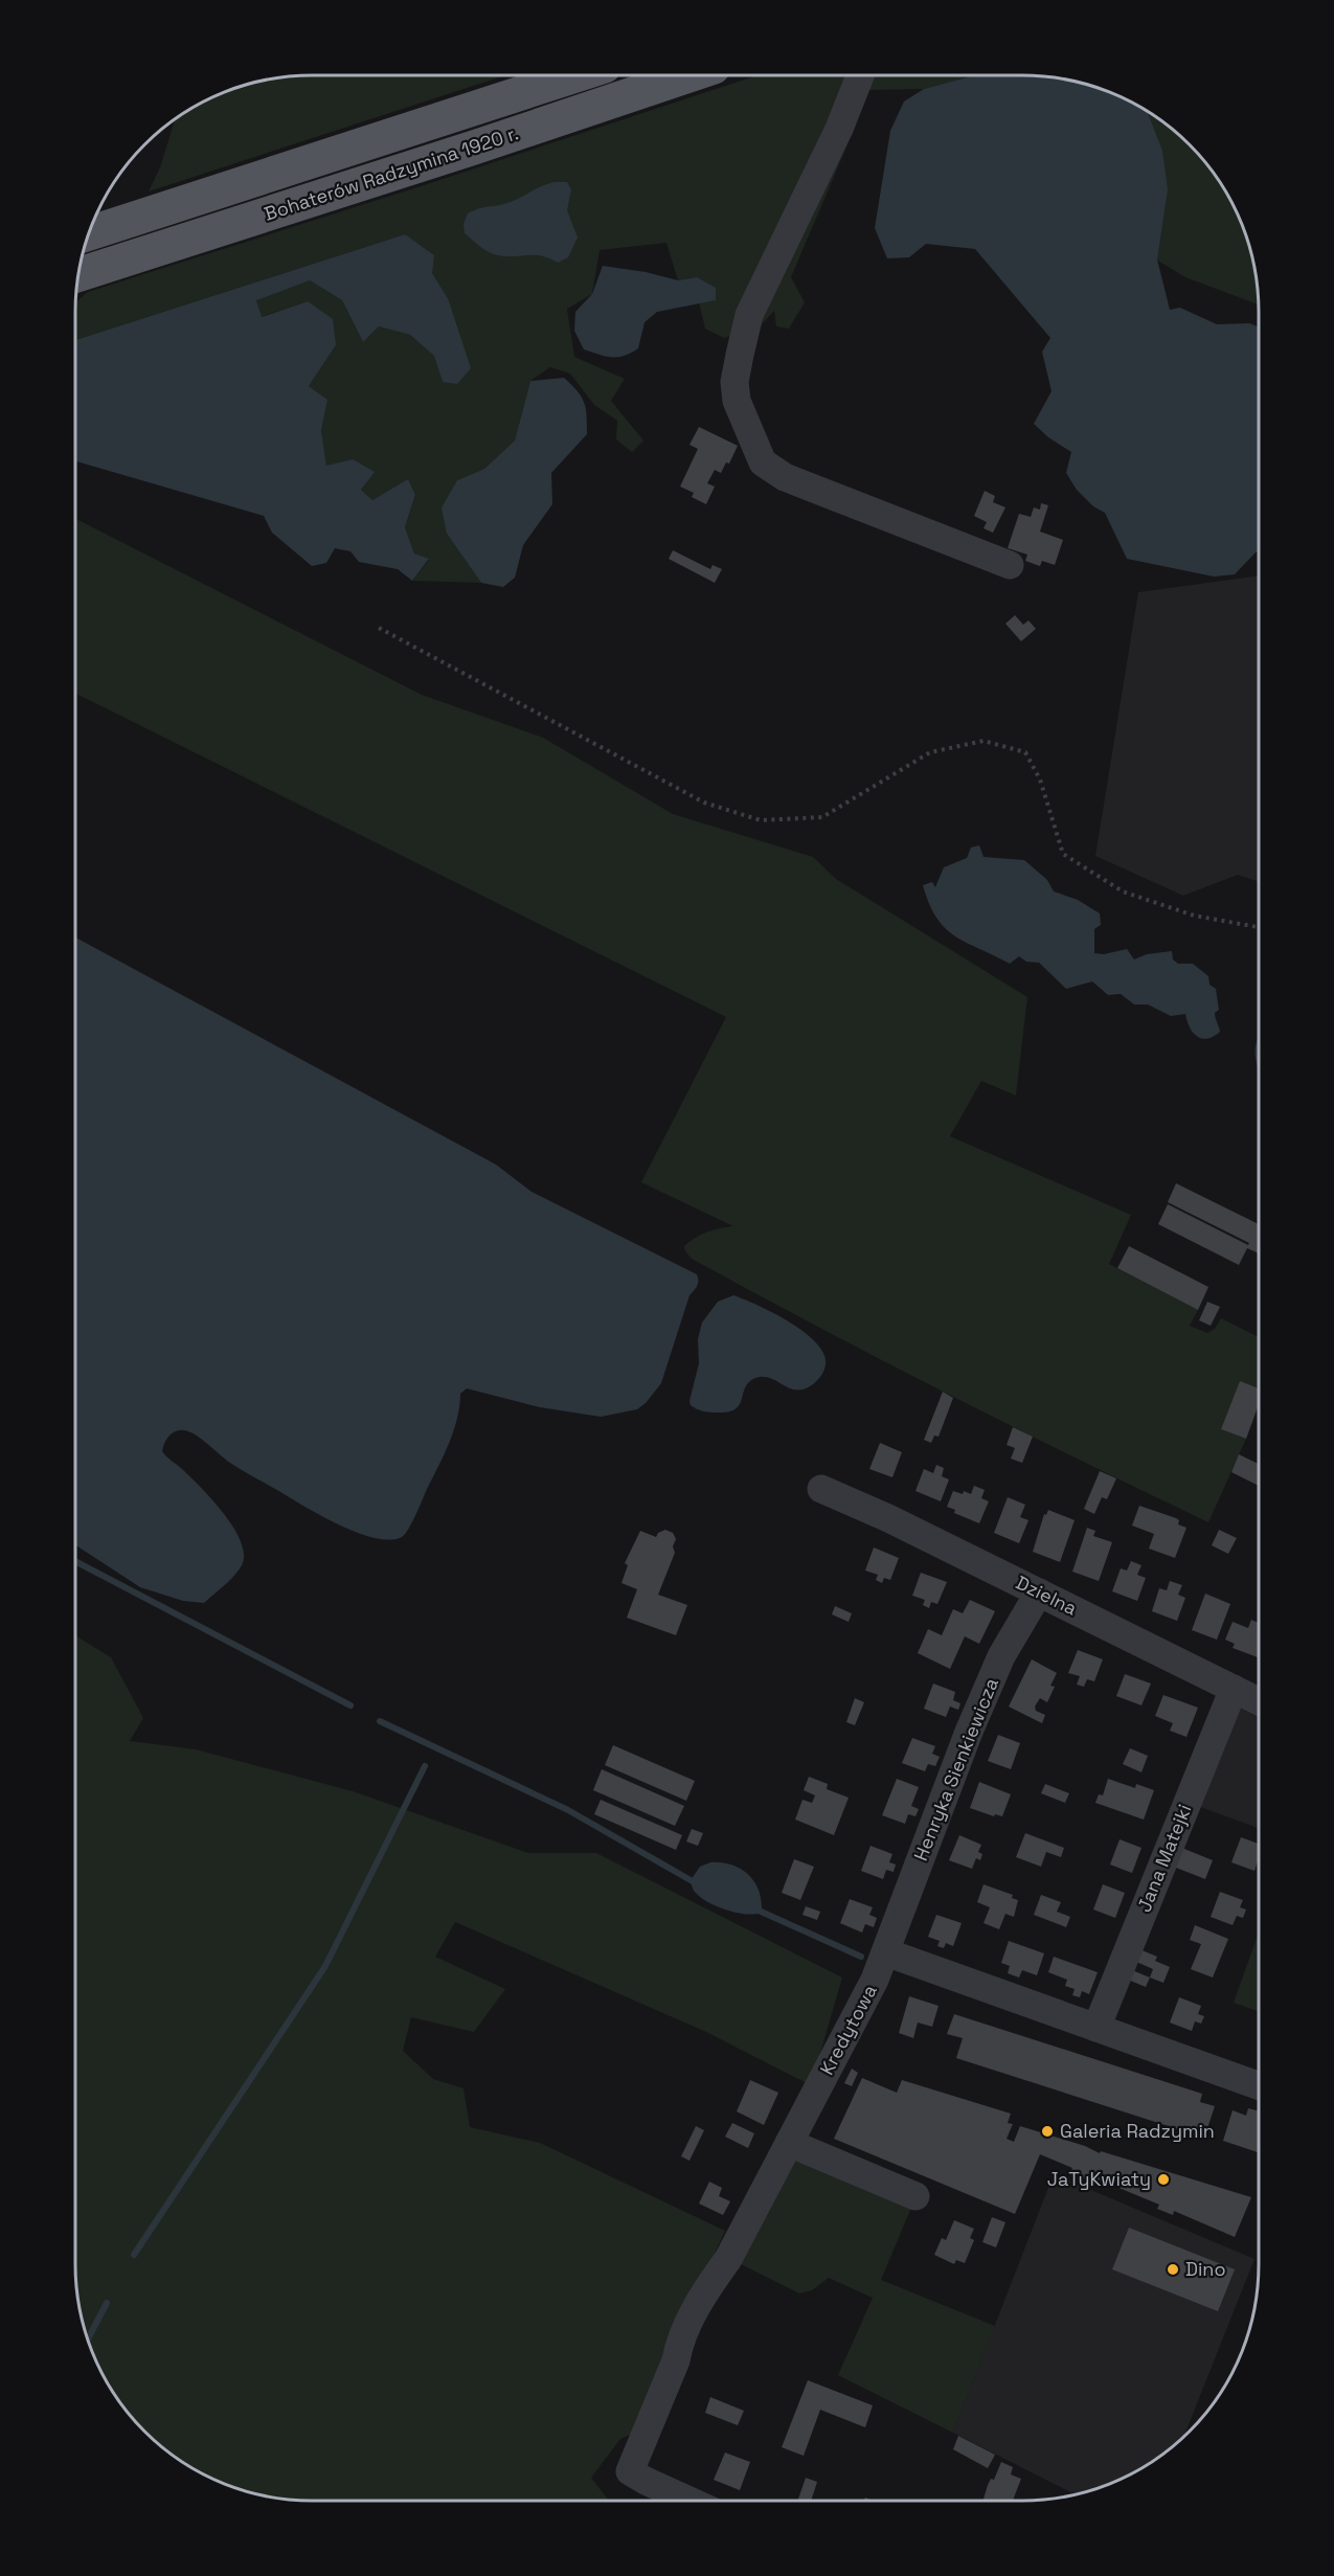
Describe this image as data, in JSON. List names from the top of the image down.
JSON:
{
  "streets": {
    "main road": ["Bohaterów Radzymina 1920 r."],
    "street": [
      "Dzielna",
      "Henryka Sienkiewicza",
      "Jana Matejki",
      "Kredytowa"
    ]
  },
  "crossings": [
    ["Dzielna", "Henryka Sienkiewicza"],
    ["Dzielna", "Jana Matejki"],
    ["Henryka Sienkiewicza", "Kredytowa"]
  ],
  "places": ["Galeria Radzymin", "JaTyKwiaty", "Dino"]
}
